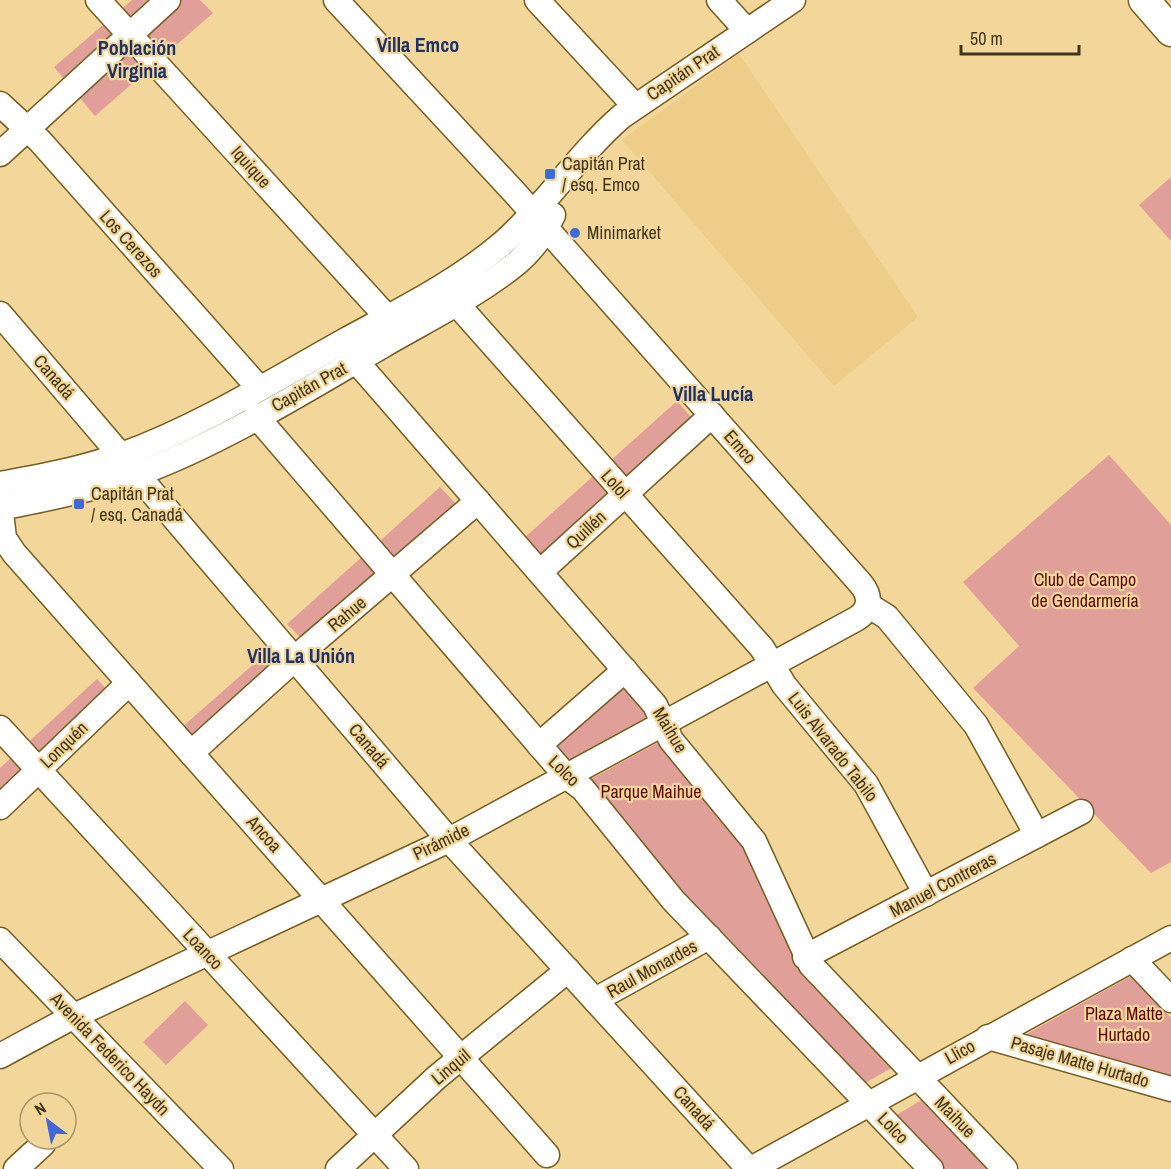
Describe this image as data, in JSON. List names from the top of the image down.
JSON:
{
  "streets": {
    "street": [
      "Capitán Prat",
      "Iquique",
      "Los Cerezos",
      "Canadá",
      "Emco",
      "Lolol",
      "Quillén",
      "Rahue",
      "Maihue",
      "Lonquén",
      "Luis Alvarado Tabilo",
      "Lolco",
      "Ancoa",
      "Pirámide",
      "Manuel Contreras",
      "Loanco",
      "Raul Monardes",
      "Llico",
      "Avenida Federico Haydn",
      "Pasaje Matte Hurtado",
      "Linquil"
    ]
  },
  "crossings": [
    ["Capitán Prat", "Iquique"],
    ["Capitán Prat", "Los Cerezos"],
    ["Capitán Prat", "Canadá"],
    ["Capitán Prat", "Emco"],
    ["Capitán Prat", "Lolol"],
    ["Capitán Prat", "Maihue"],
    ["Capitán Prat", "Lolco"],
    ["Capitán Prat", "Ancoa"],
    ["Canadá", "Rahue"],
    ["Canadá", "Pirámide"],
    ["Canadá", "Raul Monardes"],
    ["Canadá", "Llico"],
    ["Canadá", "Linquil"],
    ["Emco", "Quillén"],
    ["Emco", "Pirámide"],
    ["Emco", "Manuel Contreras"],
    ["Lolol", "Quillén"],
    ["Lolol", "Luis Alvarado Tabilo"],
    ["Lolol", "Pirámide"],
    ["Quillén", "Maihue"],
    ["Rahue", "Maihue"],
    ["Rahue", "Lolco"],
    ["Rahue", "Ancoa"],
    ["Maihue", "Pirámide"],
    ["Maihue", "Manuel Contreras"],
    ["Maihue", "Llico"],
    ["Lonquén", "Ancoa"],
    ["Lonquén", "Loanco"],
    ["Luis Alvarado Tabilo", "Pirámide"],
    ["Luis Alvarado Tabilo", "Manuel Contreras"],
    ["Lolco", "Pirámide"],
    ["Lolco", "Raul Monardes"],
    ["Lolco", "Llico"],
    ["Ancoa", "Pirámide"],
    ["Ancoa", "Linquil"],
    ["Pirámide", "Loanco"],
    ["Pirámide", "Avenida Federico Haydn"],
    ["Loanco", "Linquil"],
    ["Llico", "Pasaje Matte Hurtado"]
  ],
  "districts": [
    "Villa Emco",
    "Población Virginia",
    "Villa Lucía",
    "Villa La Unión"
  ],
  "parks": ["Club de Campo de Gendarmería", "Parque Maihue", "Plaza Matte Hurtado"],
  "places": {
    "transit": ["Capitán Prat / esq. Emco", "Capitán Prat / esq. Canadá"],
    "other": ["Minimarket"]
  },
  "scale_bar": "50 m",
  "north": "top left"
}
